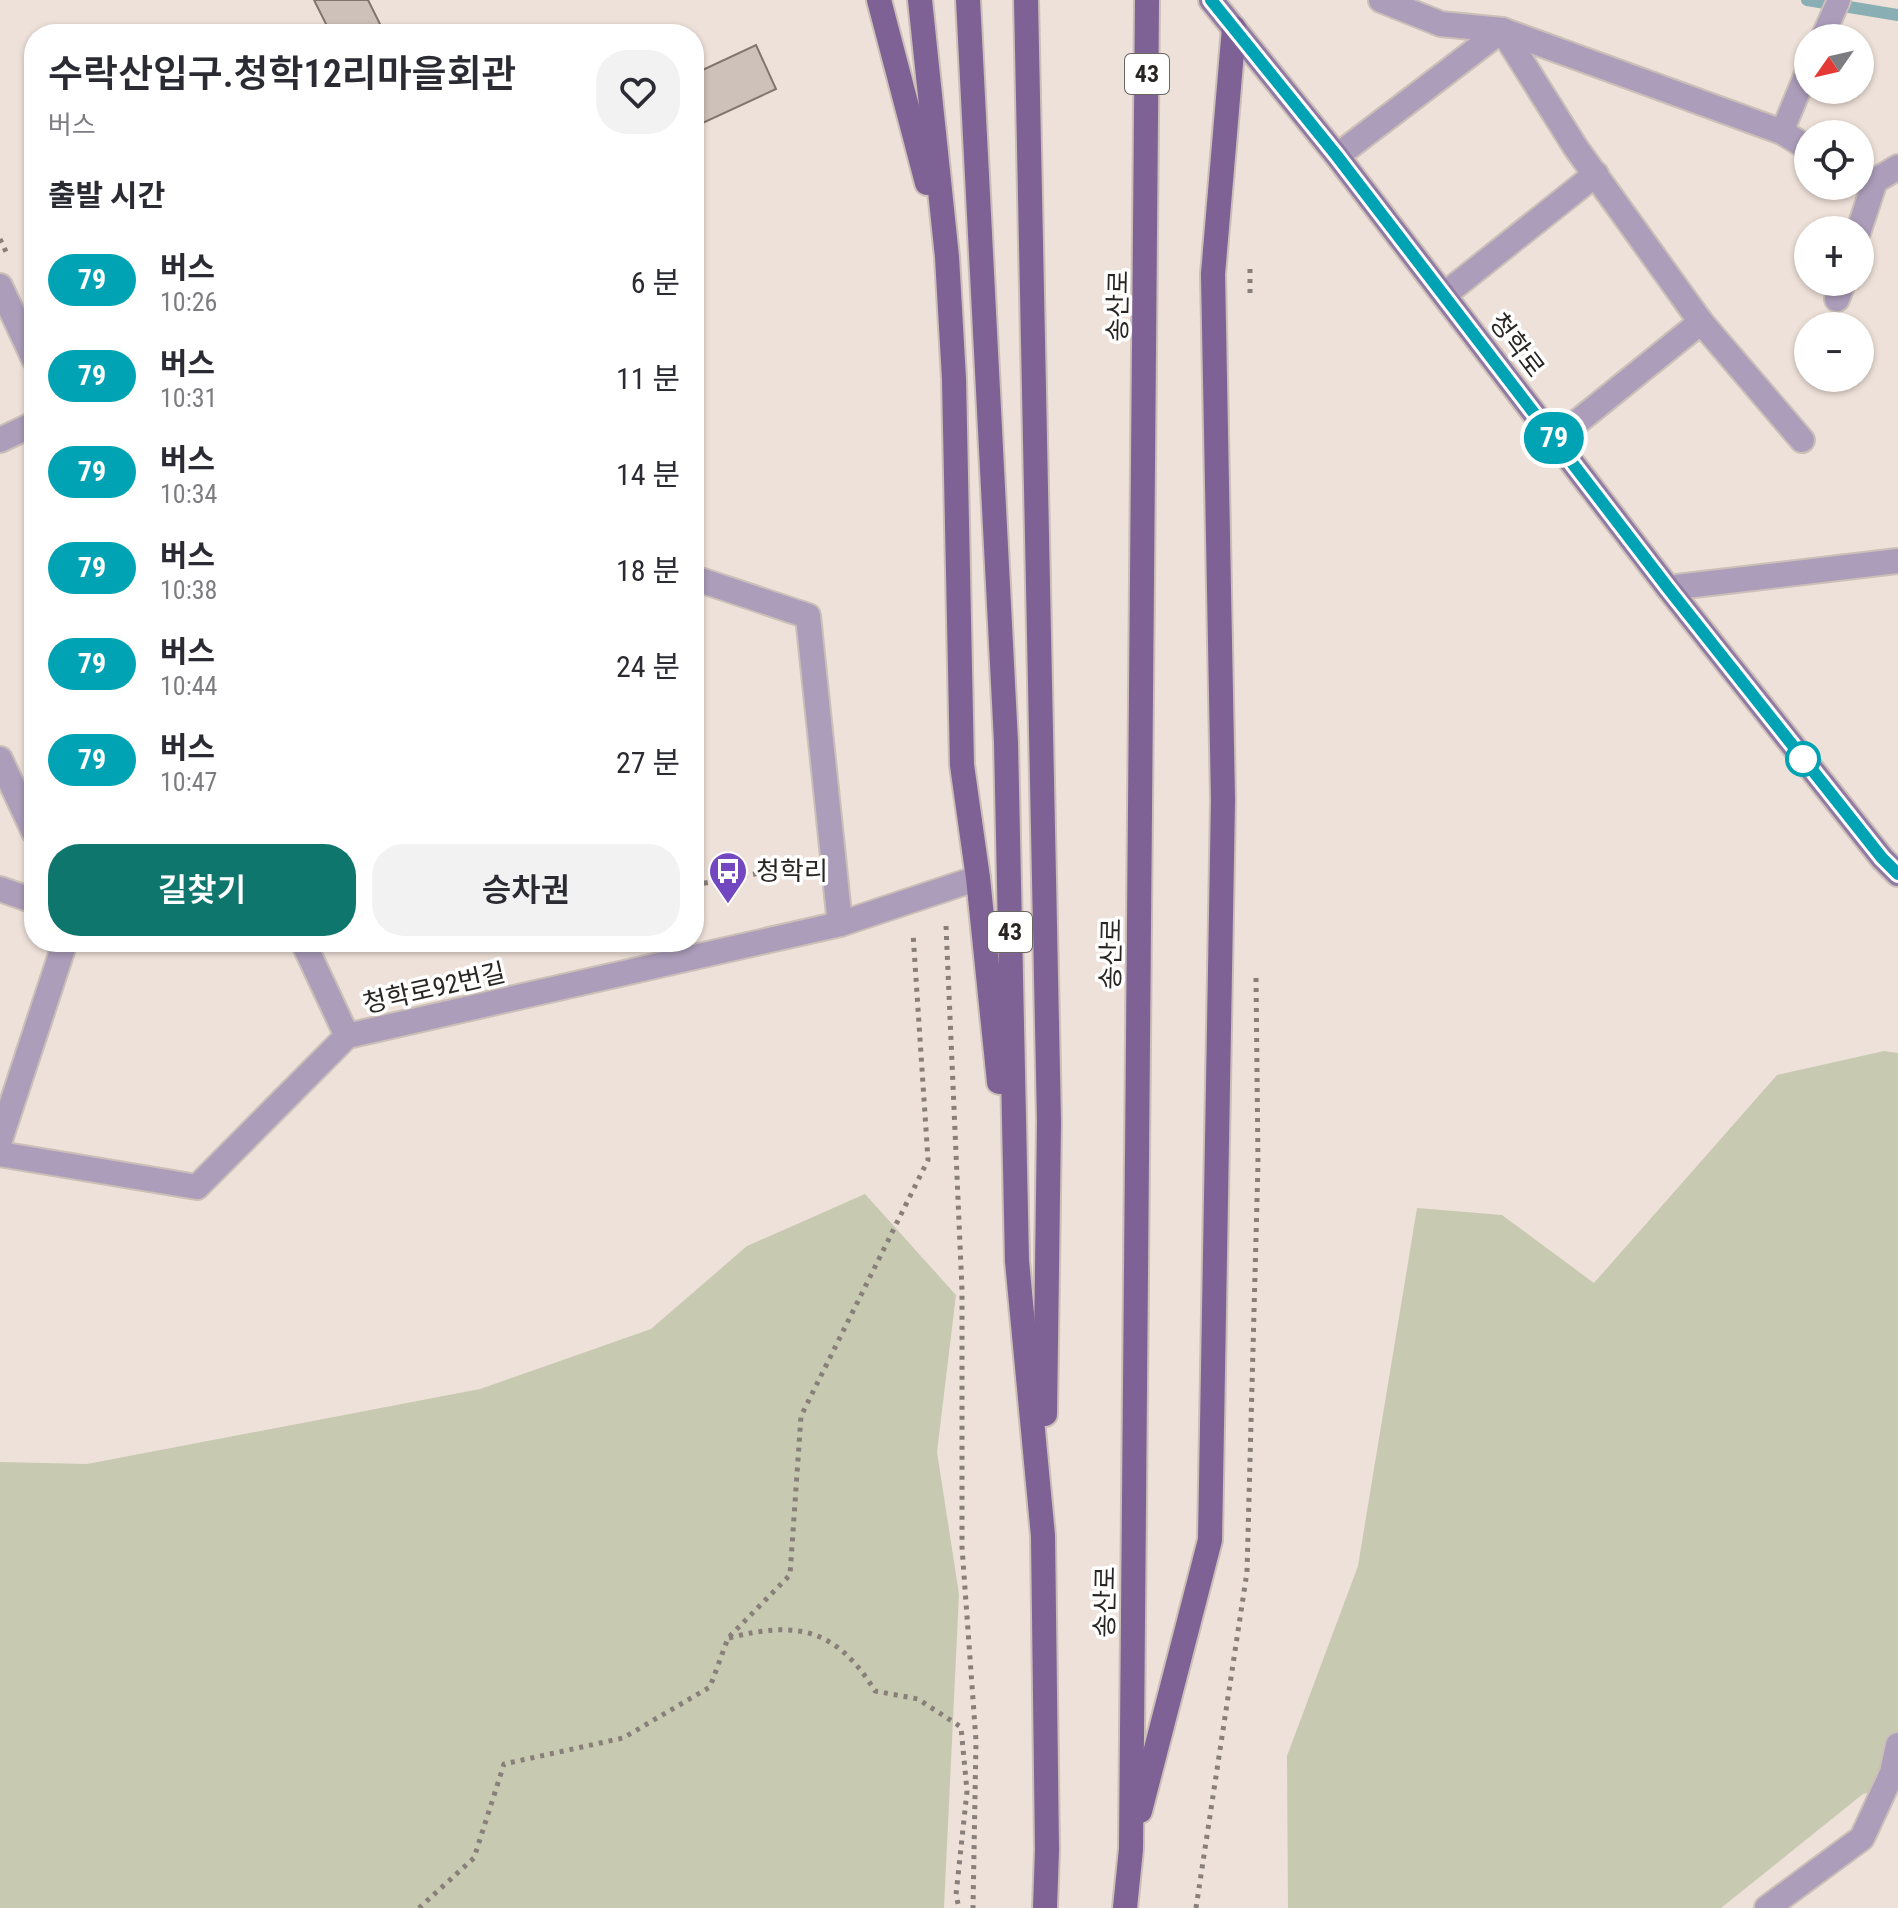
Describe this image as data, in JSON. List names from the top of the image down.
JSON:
{
  "streets": {
    "main road": ["43", "송산로"],
    "street": ["청학로", "청학로92번길"]
  },
  "places": {
    "bus stop": ["청학리"]
  },
  "lines": ["bus line 79"],
  "north": "bottom left",
  "page": {
    "on_map": "79",
    "map_buttons": ["+", "−"],
    "heading": [
      ["수락산입구.청학12리마을회관", "버스"],
      "출발 시간"
    ],
    "list": [
      {
        "mark": "79",
        "name": "버스",
        "note": "10:26",
        "value": "6 분"
      },
      {
        "mark": "79",
        "name": "버스",
        "note": "10:31",
        "value": "11 분"
      },
      {
        "mark": "79",
        "name": "버스",
        "note": "10:34",
        "value": "14 분"
      },
      {
        "mark": "79",
        "name": "버스",
        "note": "10:38",
        "value": "18 분"
      },
      {
        "mark": "79",
        "name": "버스",
        "note": "10:44",
        "value": "24 분"
      },
      {
        "mark": "79",
        "name": "버스",
        "note": "10:47",
        "value": "27 분"
      }
    ],
    "buttons": ["길찾기", "승차권"]
  }
}
